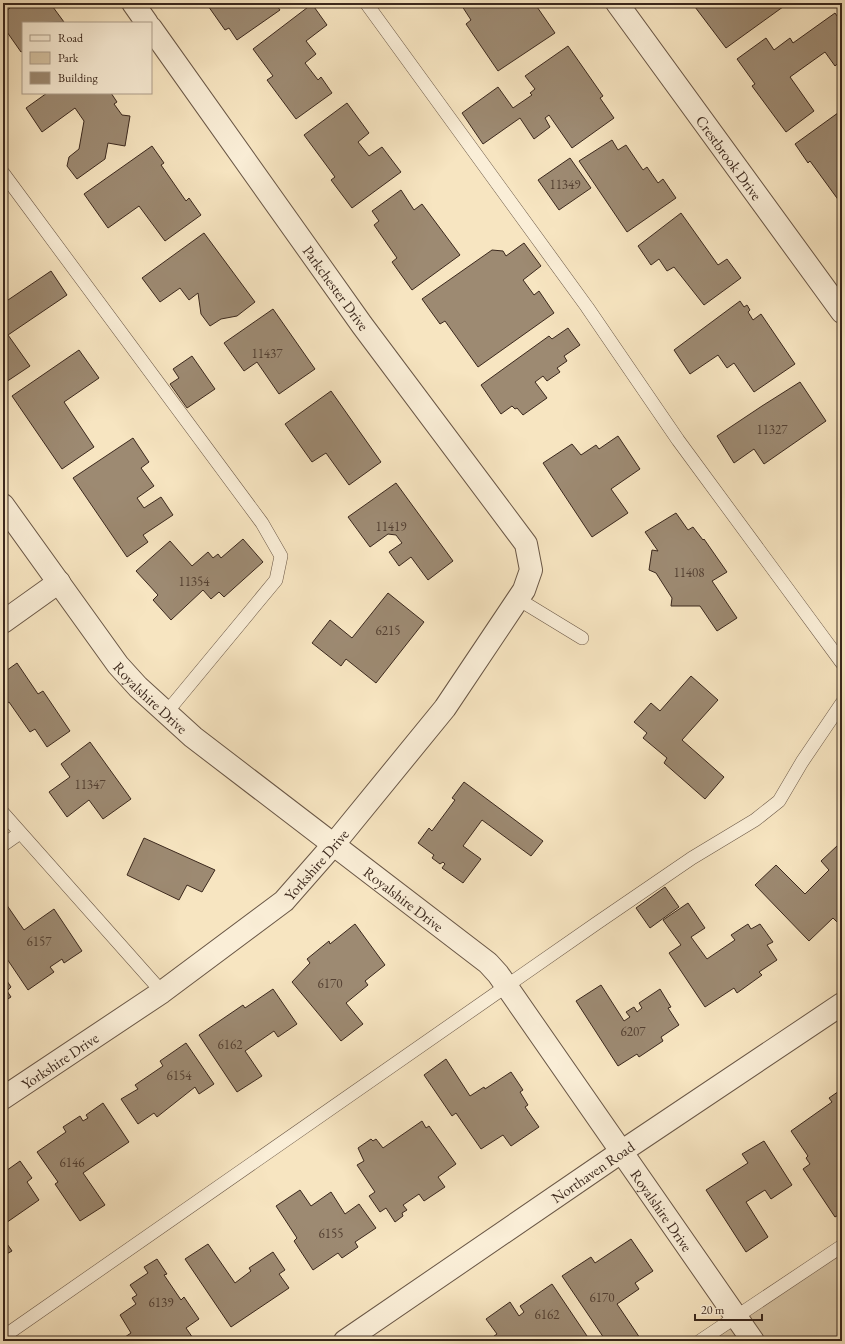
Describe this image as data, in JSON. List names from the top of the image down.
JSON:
{
  "streets": {
    "street": [
      "Crestbrook Drive",
      "Parkchester Drive",
      "Royalshire Drive",
      "Yorkshire Drive",
      "Northaven Road"
    ]
  },
  "crossings": [
    ["Parkchester Drive", "Yorkshire Drive"],
    ["Royalshire Drive", "Yorkshire Drive"],
    ["Royalshire Drive", "Northaven Road"]
  ],
  "house_numbers": [
    "11349",
    "11437",
    "11327",
    "11419",
    "11408",
    "11354",
    "6215",
    "11347",
    "6157",
    "6170",
    "6207",
    "6162",
    "6154",
    "6146",
    "6155",
    "6170",
    "6139",
    "6162"
  ],
  "legend": ["Road", "Park", "Building"],
  "scale_bar": "20 m"
}
